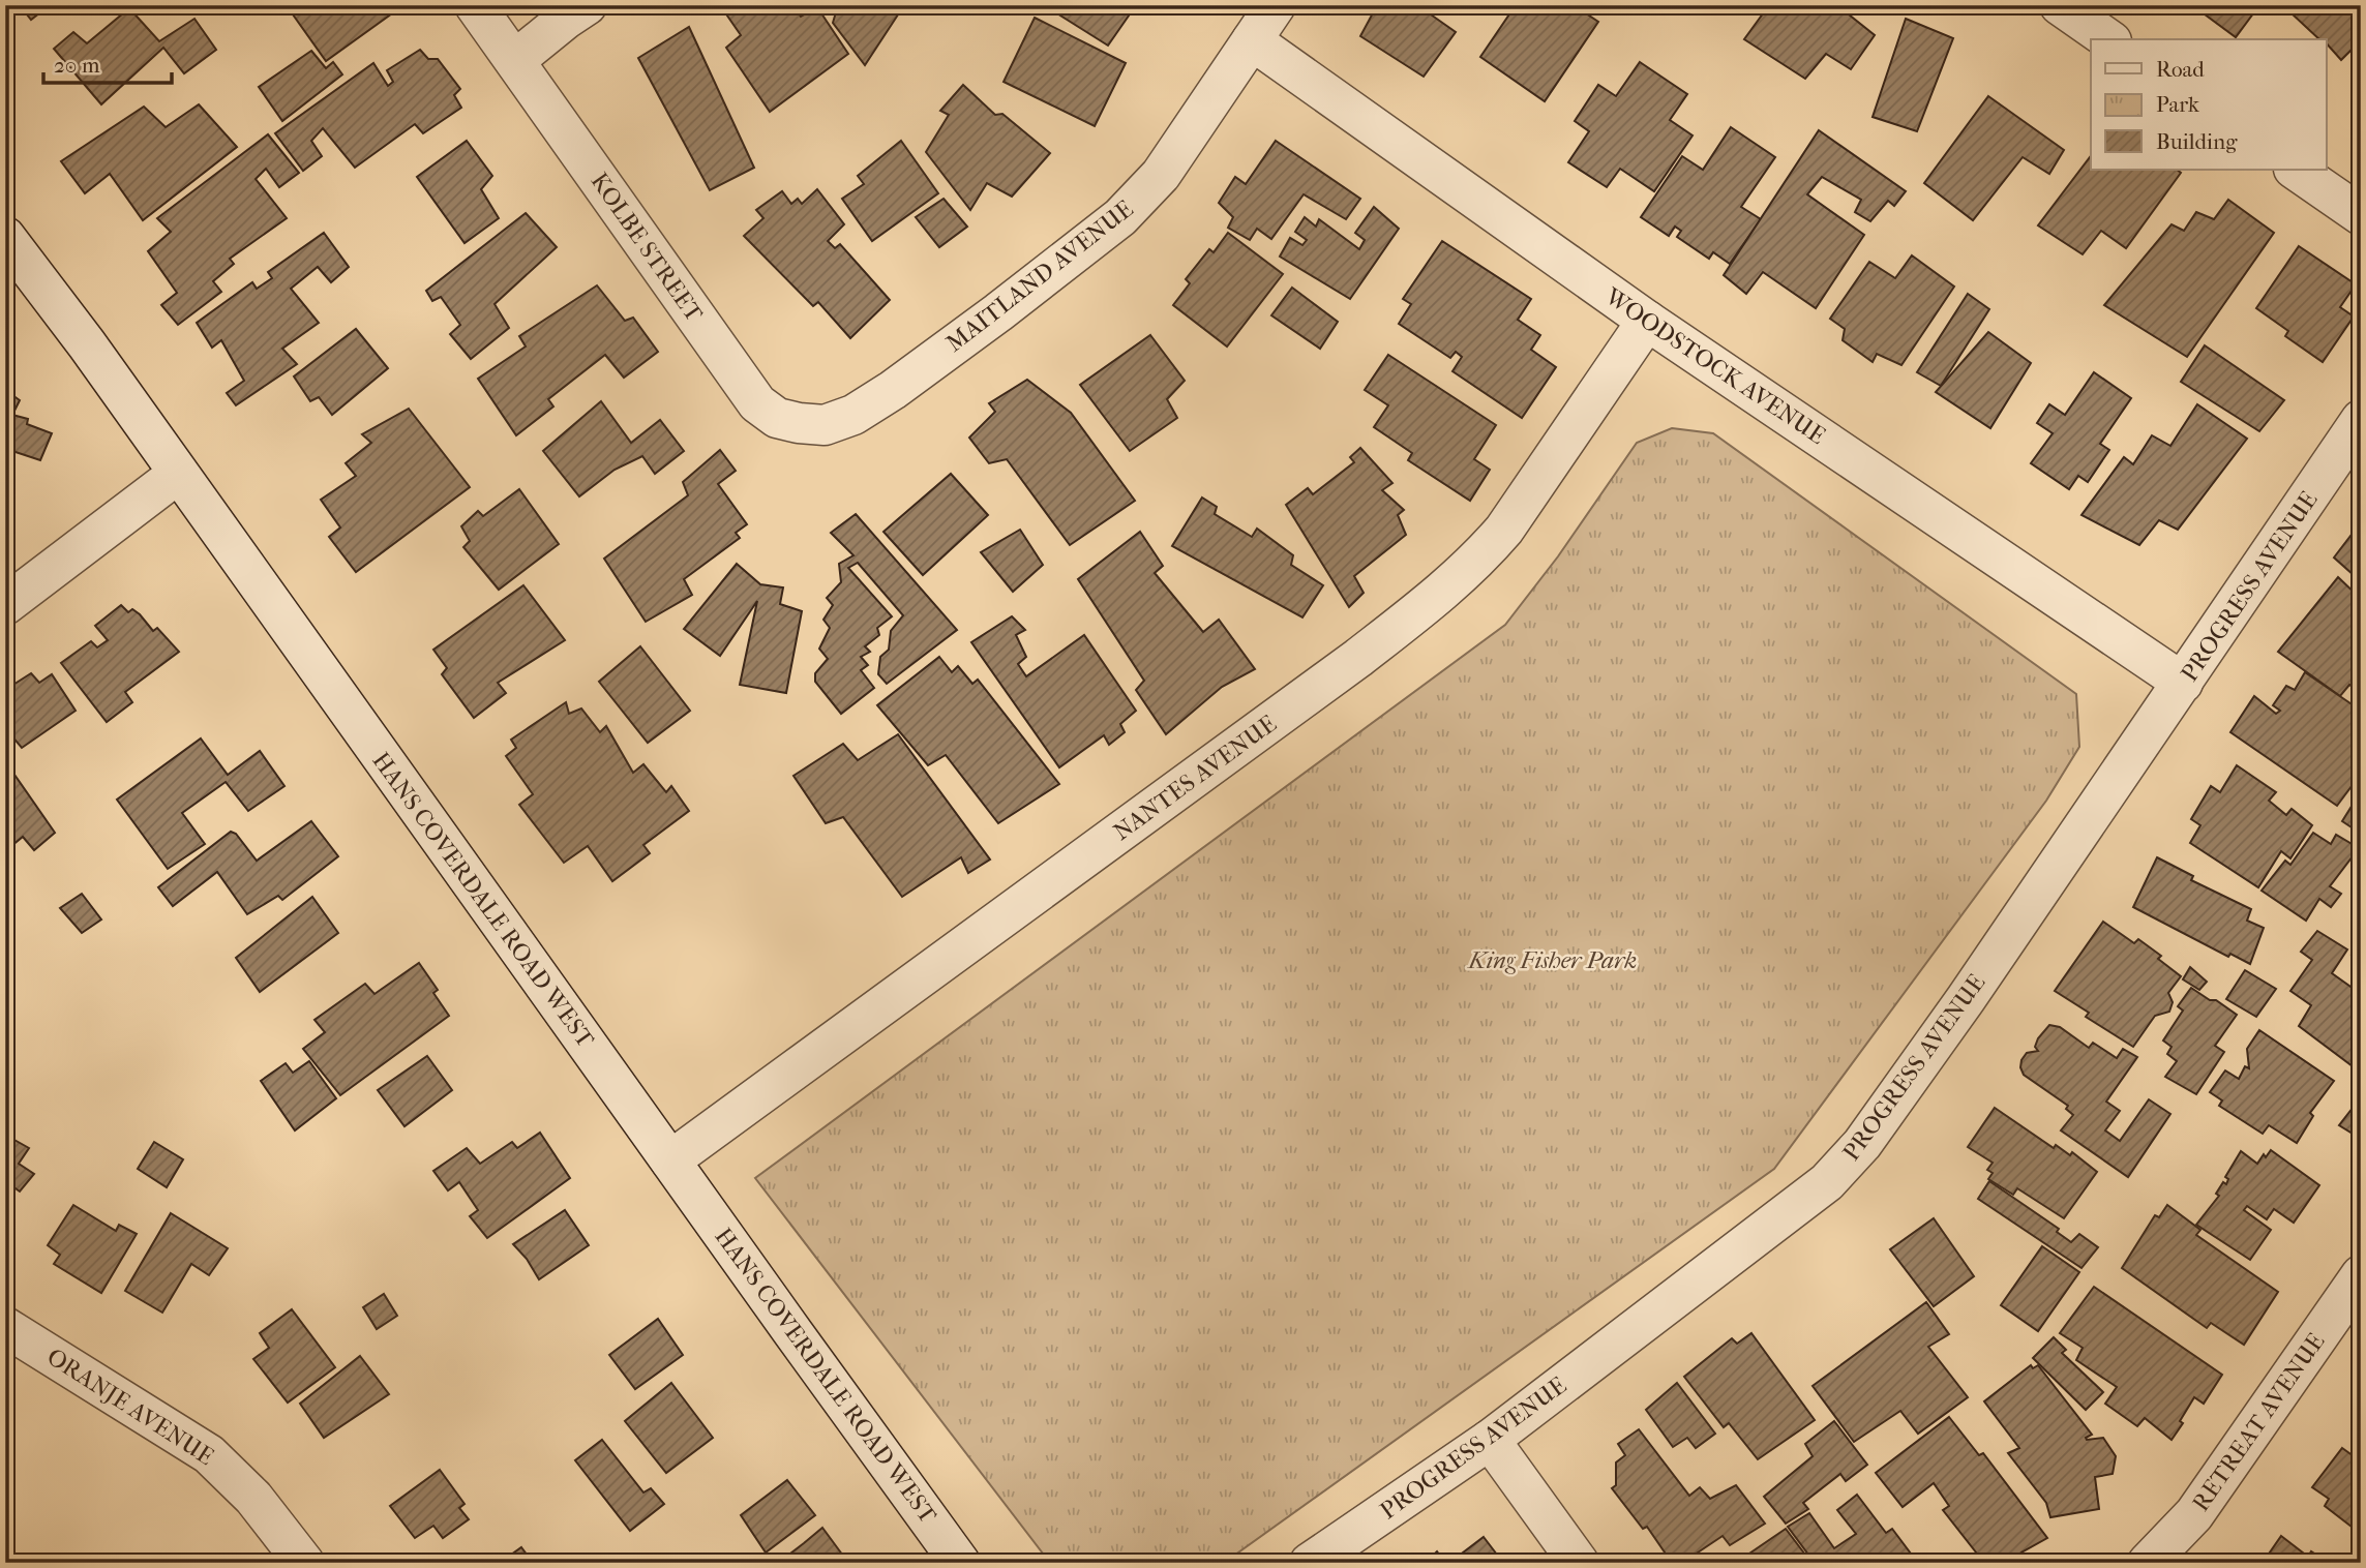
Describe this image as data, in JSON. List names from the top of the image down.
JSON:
{
  "streets": {
    "street": [
      "KOLBE STREET",
      "MAITLAND AVENUE",
      "WOODSTOCK AVENUE",
      "PROGRESS AVENUE",
      "NANTES AVENUE",
      "HANS COVERDALE ROAD WEST",
      "ORANJE AVENUE",
      "RETREAT AVENUE"
    ]
  },
  "crossings": [
    ["KOLBE STREET", "MAITLAND AVENUE"],
    ["MAITLAND AVENUE", "WOODSTOCK AVENUE"],
    ["WOODSTOCK AVENUE", "PROGRESS AVENUE"],
    ["WOODSTOCK AVENUE", "NANTES AVENUE"],
    ["NANTES AVENUE", "HANS COVERDALE ROAD WEST"]
  ],
  "parks": ["King Fisher Park"],
  "legend": ["Road", "Park", "Building"],
  "scale_bar": "20 m"
}
